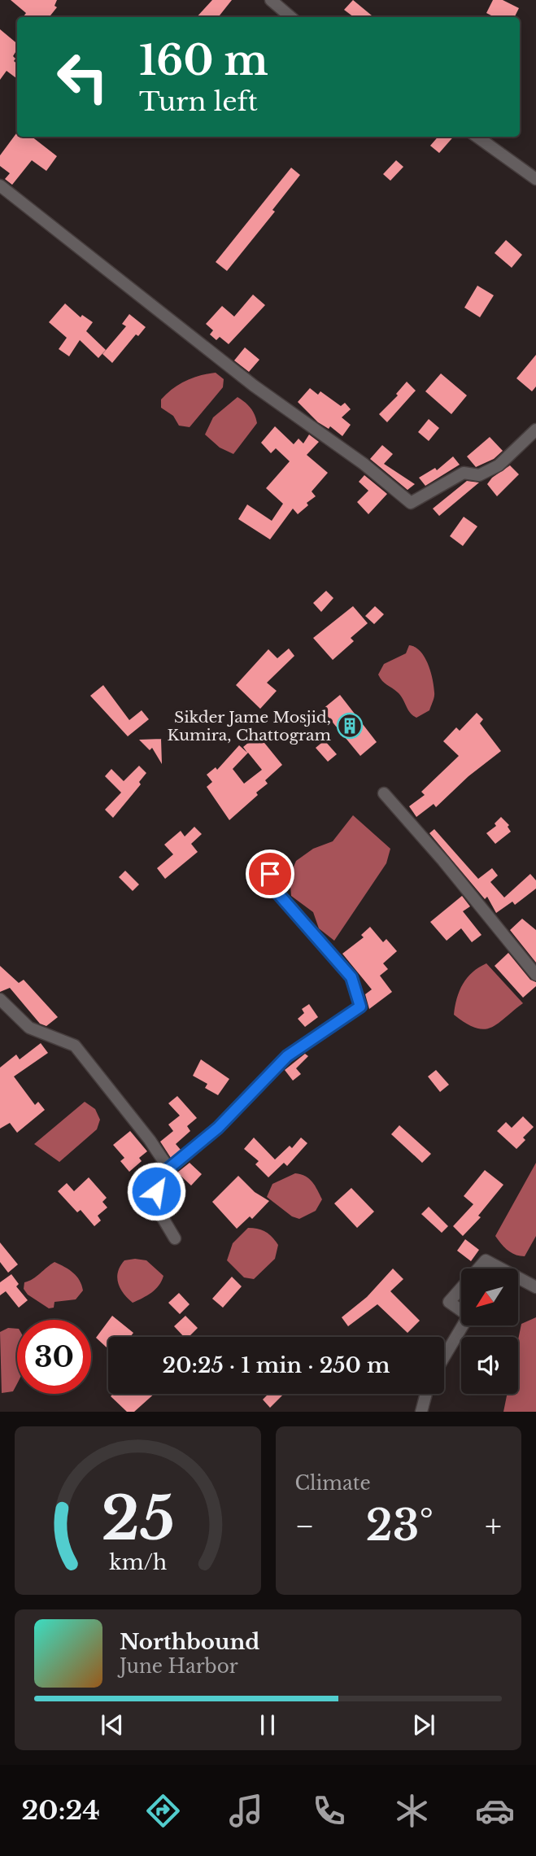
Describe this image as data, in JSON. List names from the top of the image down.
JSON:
{
  "places": {
    "building": ["Sikder Jame Mosjid, Kumira, Chattogram"]
  },
  "north": "bottom left",
  "page": {
    "turn": ["160 m", "Turn left"],
    "limit": "30",
    "trip": "20:25 · 1 min · 250 m",
    "tile": "Climate",
    "heat": ["−", "23°", "+"],
    "song": ["Northbound", "June Harbor"],
    "tabs": "20:24",
    "gauge": ["25", "km/h"]
  }
}
